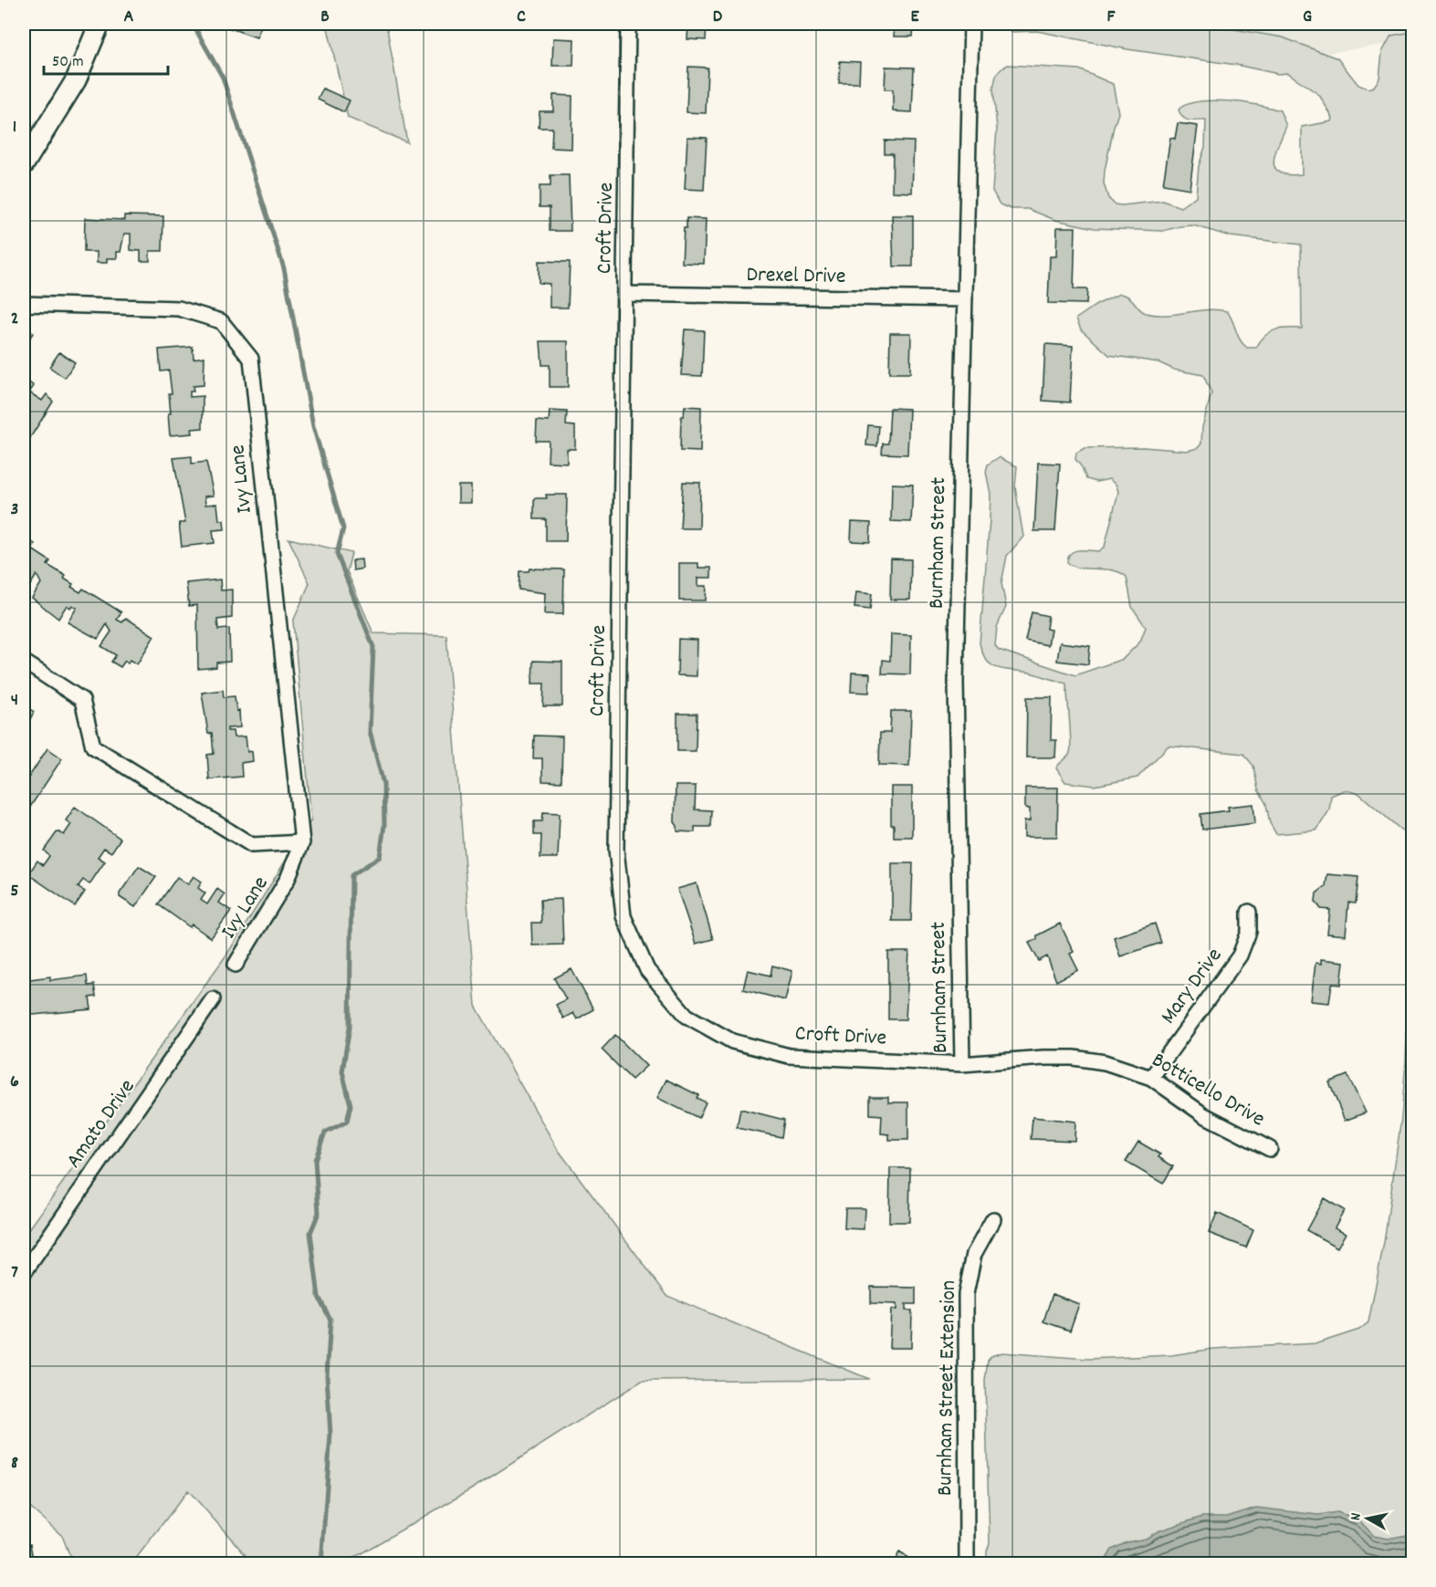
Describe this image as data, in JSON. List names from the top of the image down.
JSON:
{
  "streets": {
    "street": [
      "Croft Drive",
      "Drexel Drive",
      "Ivy Lane",
      "Burnham Street",
      "Mary Drive",
      "Botticello Drive",
      "Amato Drive",
      "Burnham Street Extension"
    ]
  },
  "crossings": [
    ["Croft Drive", "Drexel Drive"],
    ["Croft Drive", "Burnham Street"],
    ["Croft Drive", "Botticello Drive"],
    ["Drexel Drive", "Burnham Street"],
    ["Burnham Street", "Botticello Drive"],
    ["Mary Drive", "Botticello Drive"]
  ],
  "scale_bar": "50 m",
  "north": "left",
  "grid": {
    "columns": [
      "A",
      "B",
      "C",
      "D",
      "E",
      "F",
      "G"
    ],
    "rows": [
      "1",
      "2",
      "3",
      "4",
      "5",
      "6",
      "7",
      "8"
    ]
  }
}
